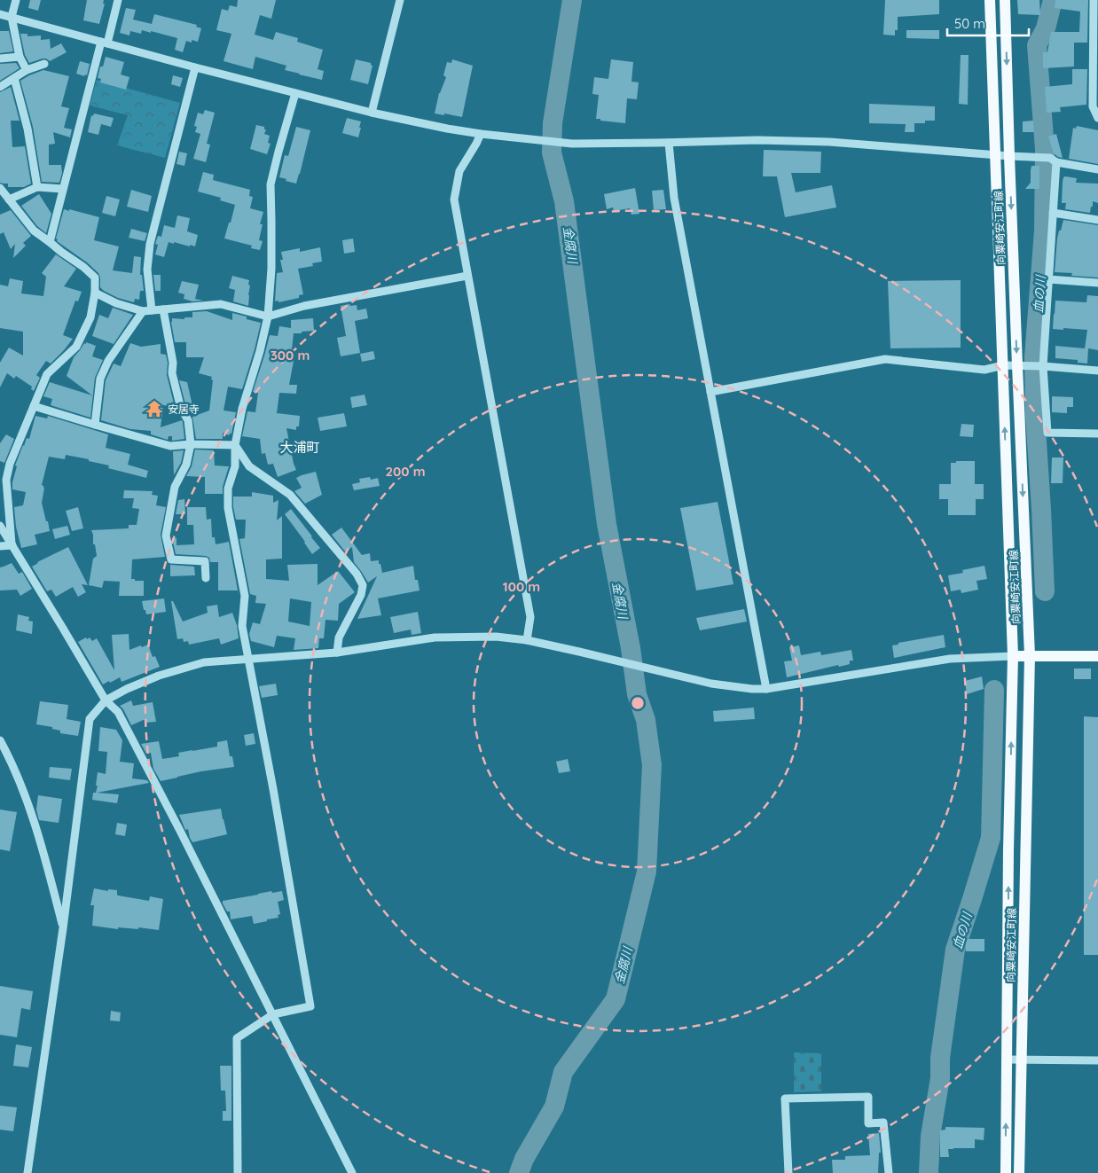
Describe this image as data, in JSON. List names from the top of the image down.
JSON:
{
  "streets": {
    "main road": ["向粟崎安江町線"]
  },
  "districts": ["大浦町"],
  "water": ["金腐川", "血の川"],
  "places": {
    "temple": ["安居寺"]
  },
  "scale_bar": "50 m",
  "rings": ["300 m", "200 m", "100 m"]
}
